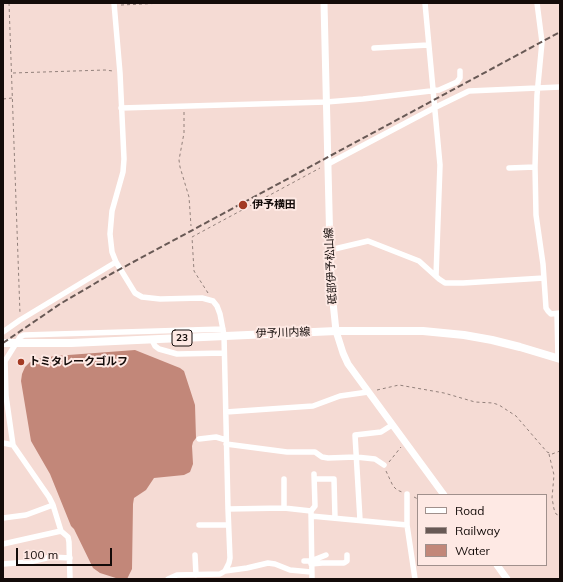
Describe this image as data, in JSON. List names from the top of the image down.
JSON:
{
  "streets": {
    "main road": ["砥部伊予松山線", "伊予川内線", "23"]
  },
  "crossings": [
    ["砥部伊予松山線", "伊予川内線"]
  ],
  "places": ["伊予横田", "トミタレークゴルフ"],
  "legend": ["Road", "Railway", "Water"],
  "scale_bar": "100 m"
}
